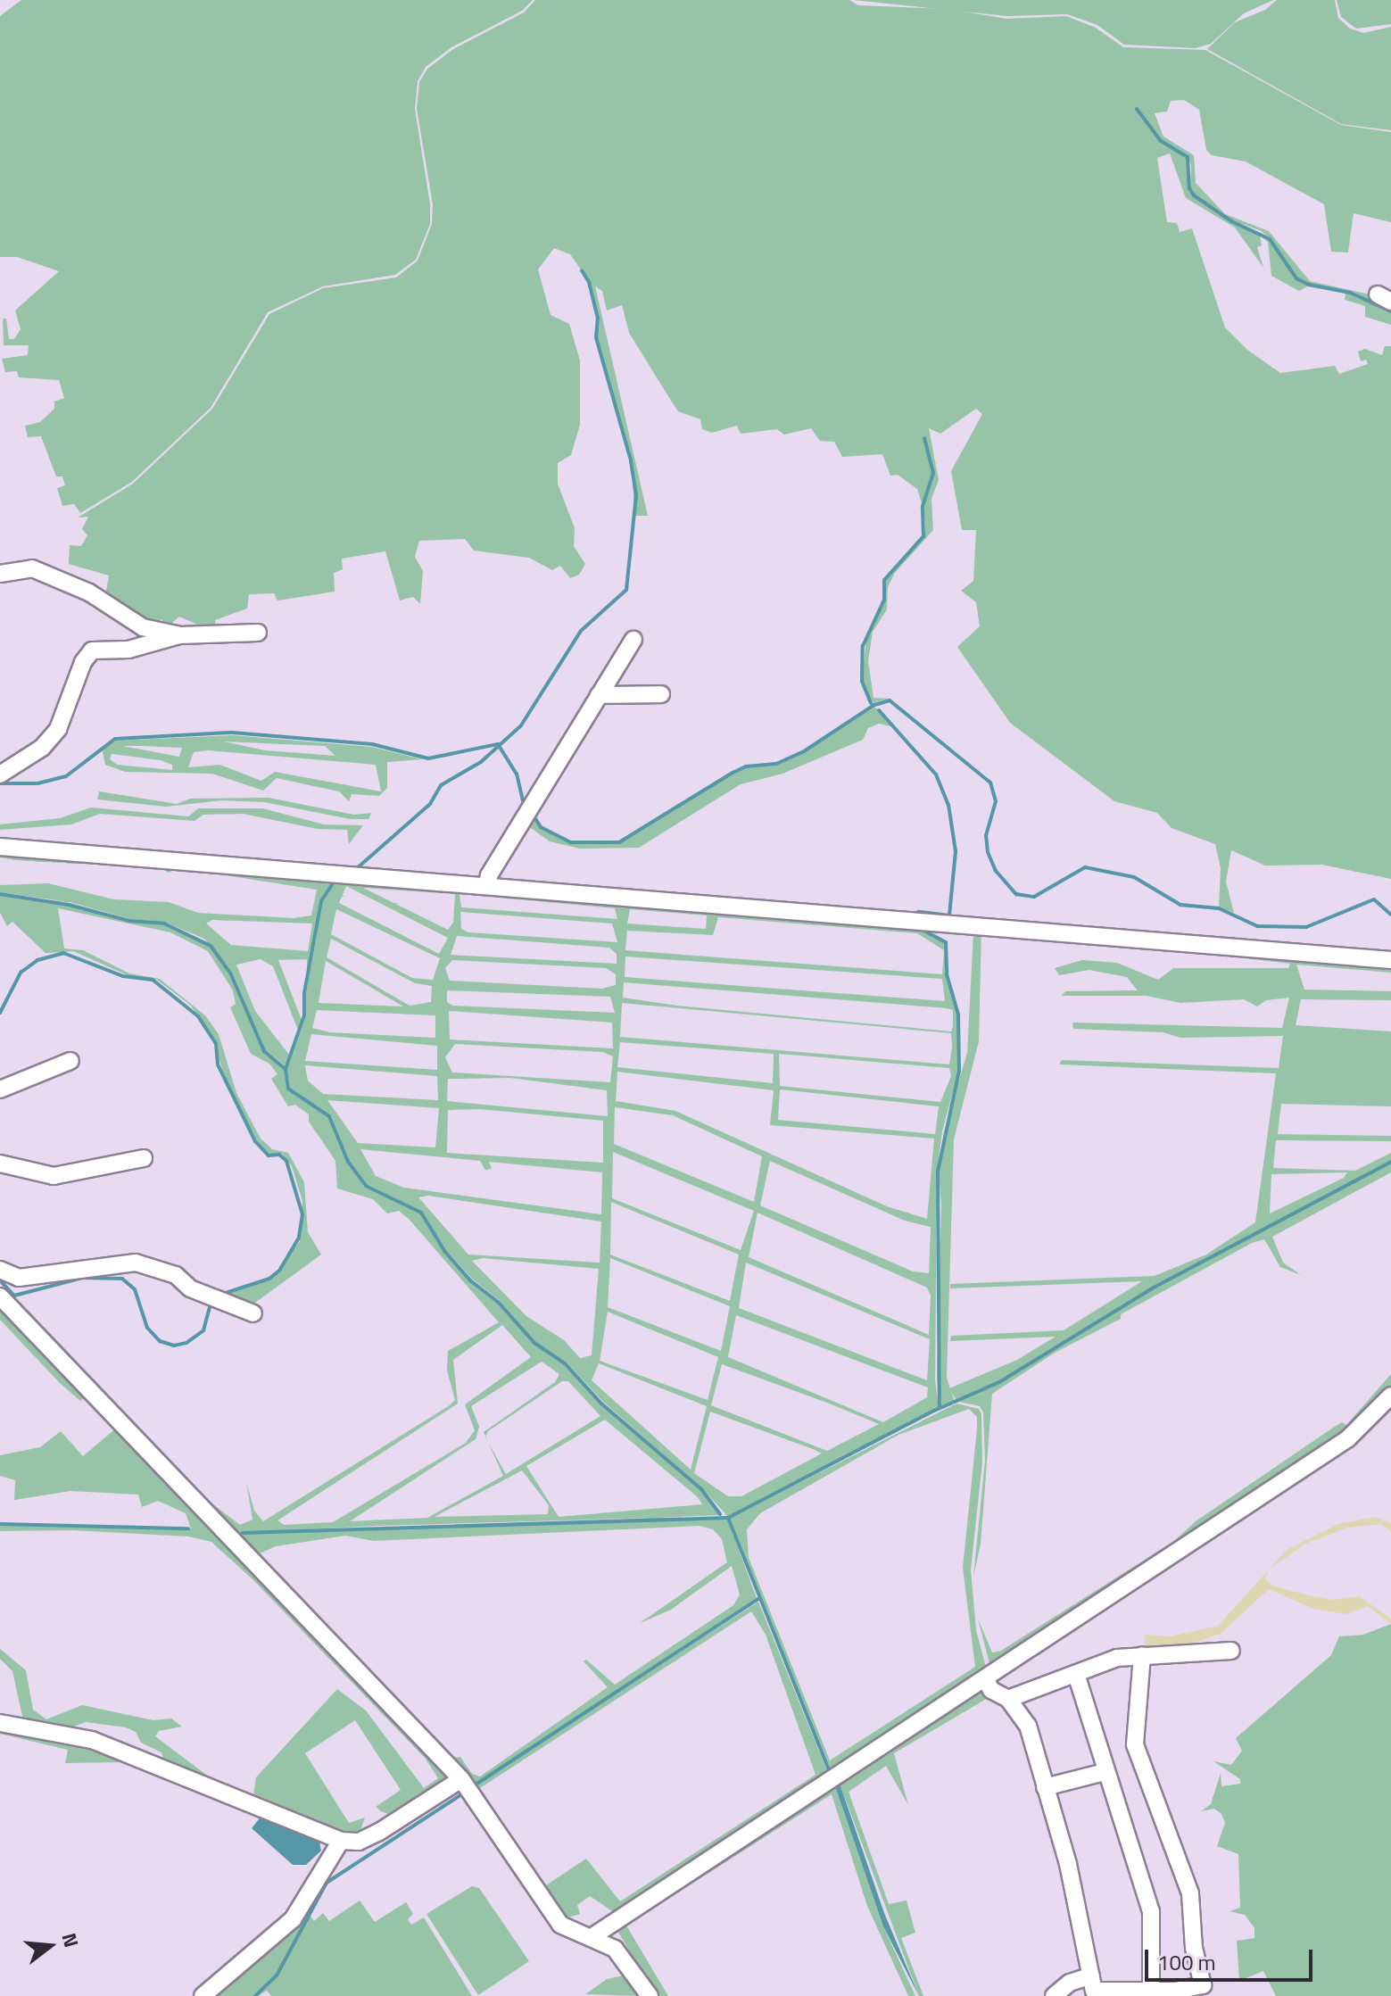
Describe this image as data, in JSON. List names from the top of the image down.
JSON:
{
  "scale_bar": "100 m",
  "north": "right"
}
